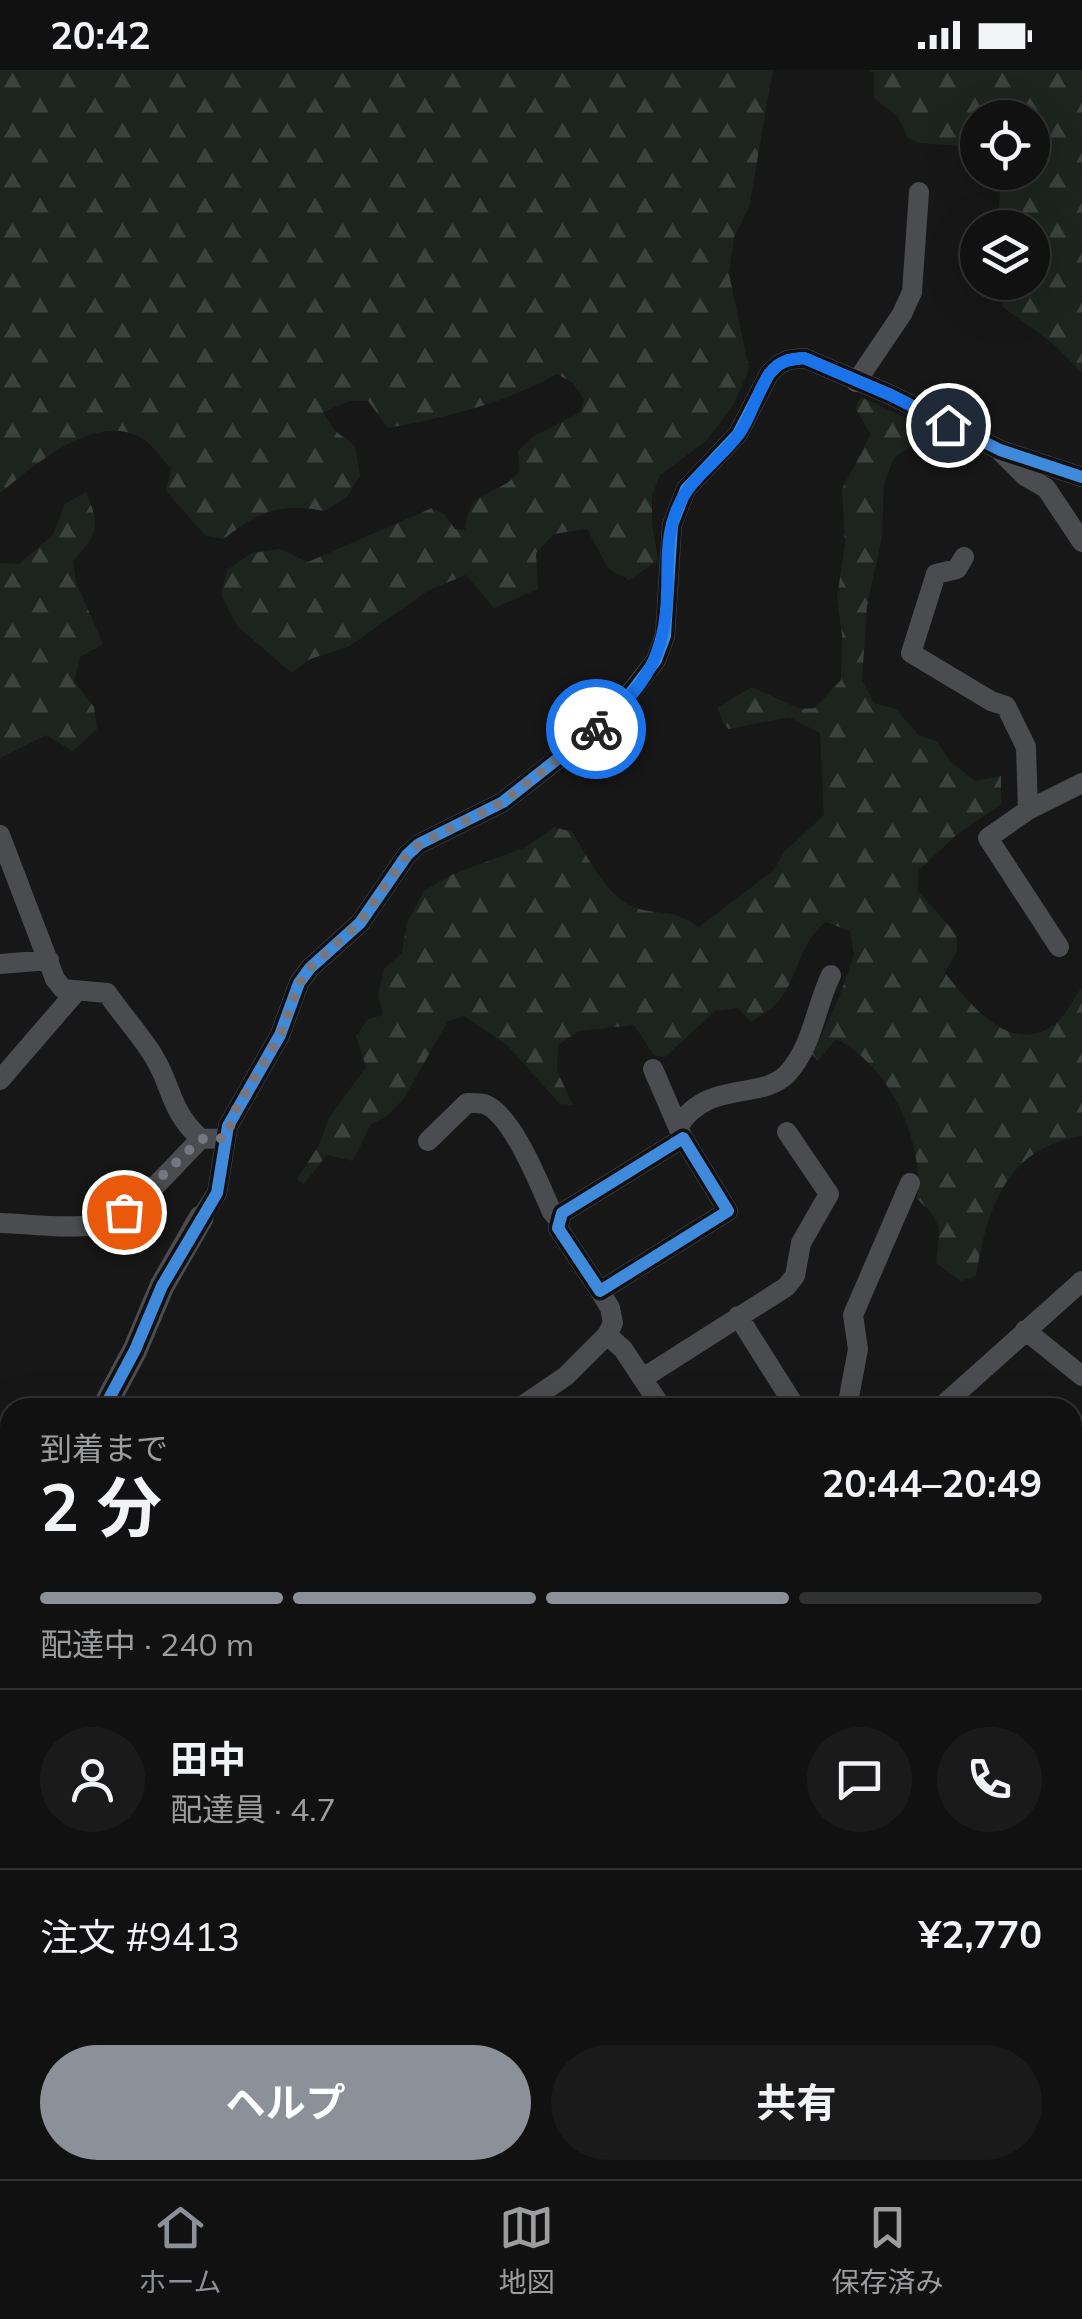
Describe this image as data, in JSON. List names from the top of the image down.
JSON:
{
  "page": {
    "status": "20:42",
    "heading": ["2 分", "到着まで", "20:44–20:49"],
    "panel": [
      "田中",
      "配達員 · 4.7",
      "注文 #9413",
      "¥2,770"
    ],
    "bar": "配達中 · 240 m",
    "buttons": ["ヘルプ", "共有"],
    "tabs": ["ホーム", "地図", "保存済み"]
  }
}
